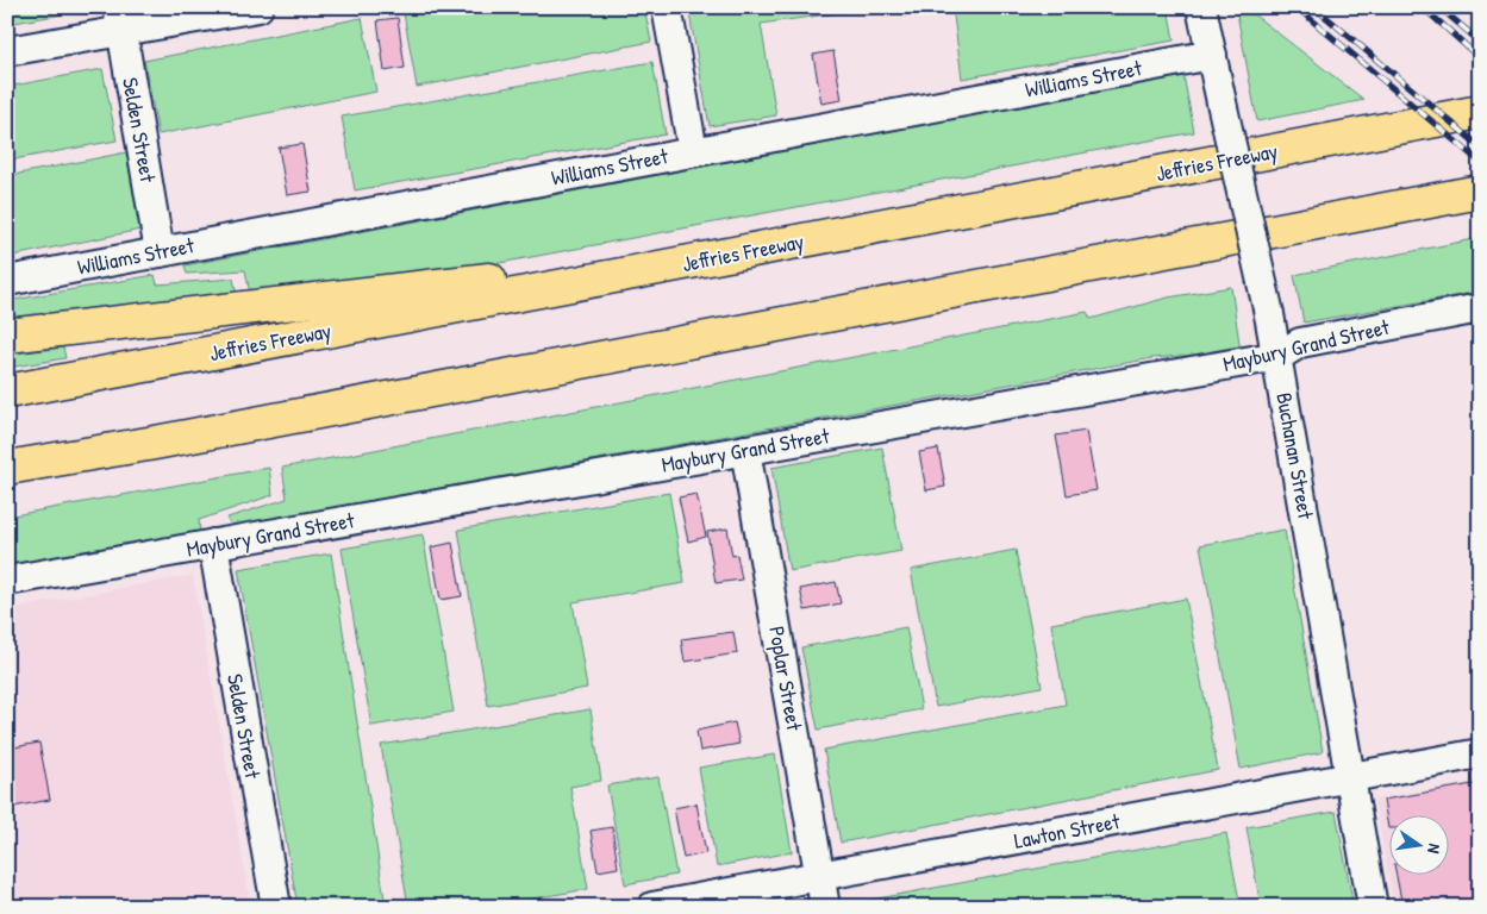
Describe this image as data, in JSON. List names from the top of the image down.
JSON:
{
  "streets": {
    "highway": ["Jeffries Freeway"],
    "street": [
      "Williams Street",
      "Selden Street",
      "Maybury Grand Street",
      "Buchanan Street",
      "Poplar Street",
      "Lawton Street"
    ]
  },
  "crossings": [
    ["Williams Street", "Selden Street"],
    ["Williams Street", "Buchanan Street"],
    ["Selden Street", "Maybury Grand Street"],
    ["Maybury Grand Street", "Buchanan Street"],
    ["Maybury Grand Street", "Poplar Street"],
    ["Buchanan Street", "Lawton Street"],
    ["Poplar Street", "Lawton Street"]
  ],
  "north": "right"
}
